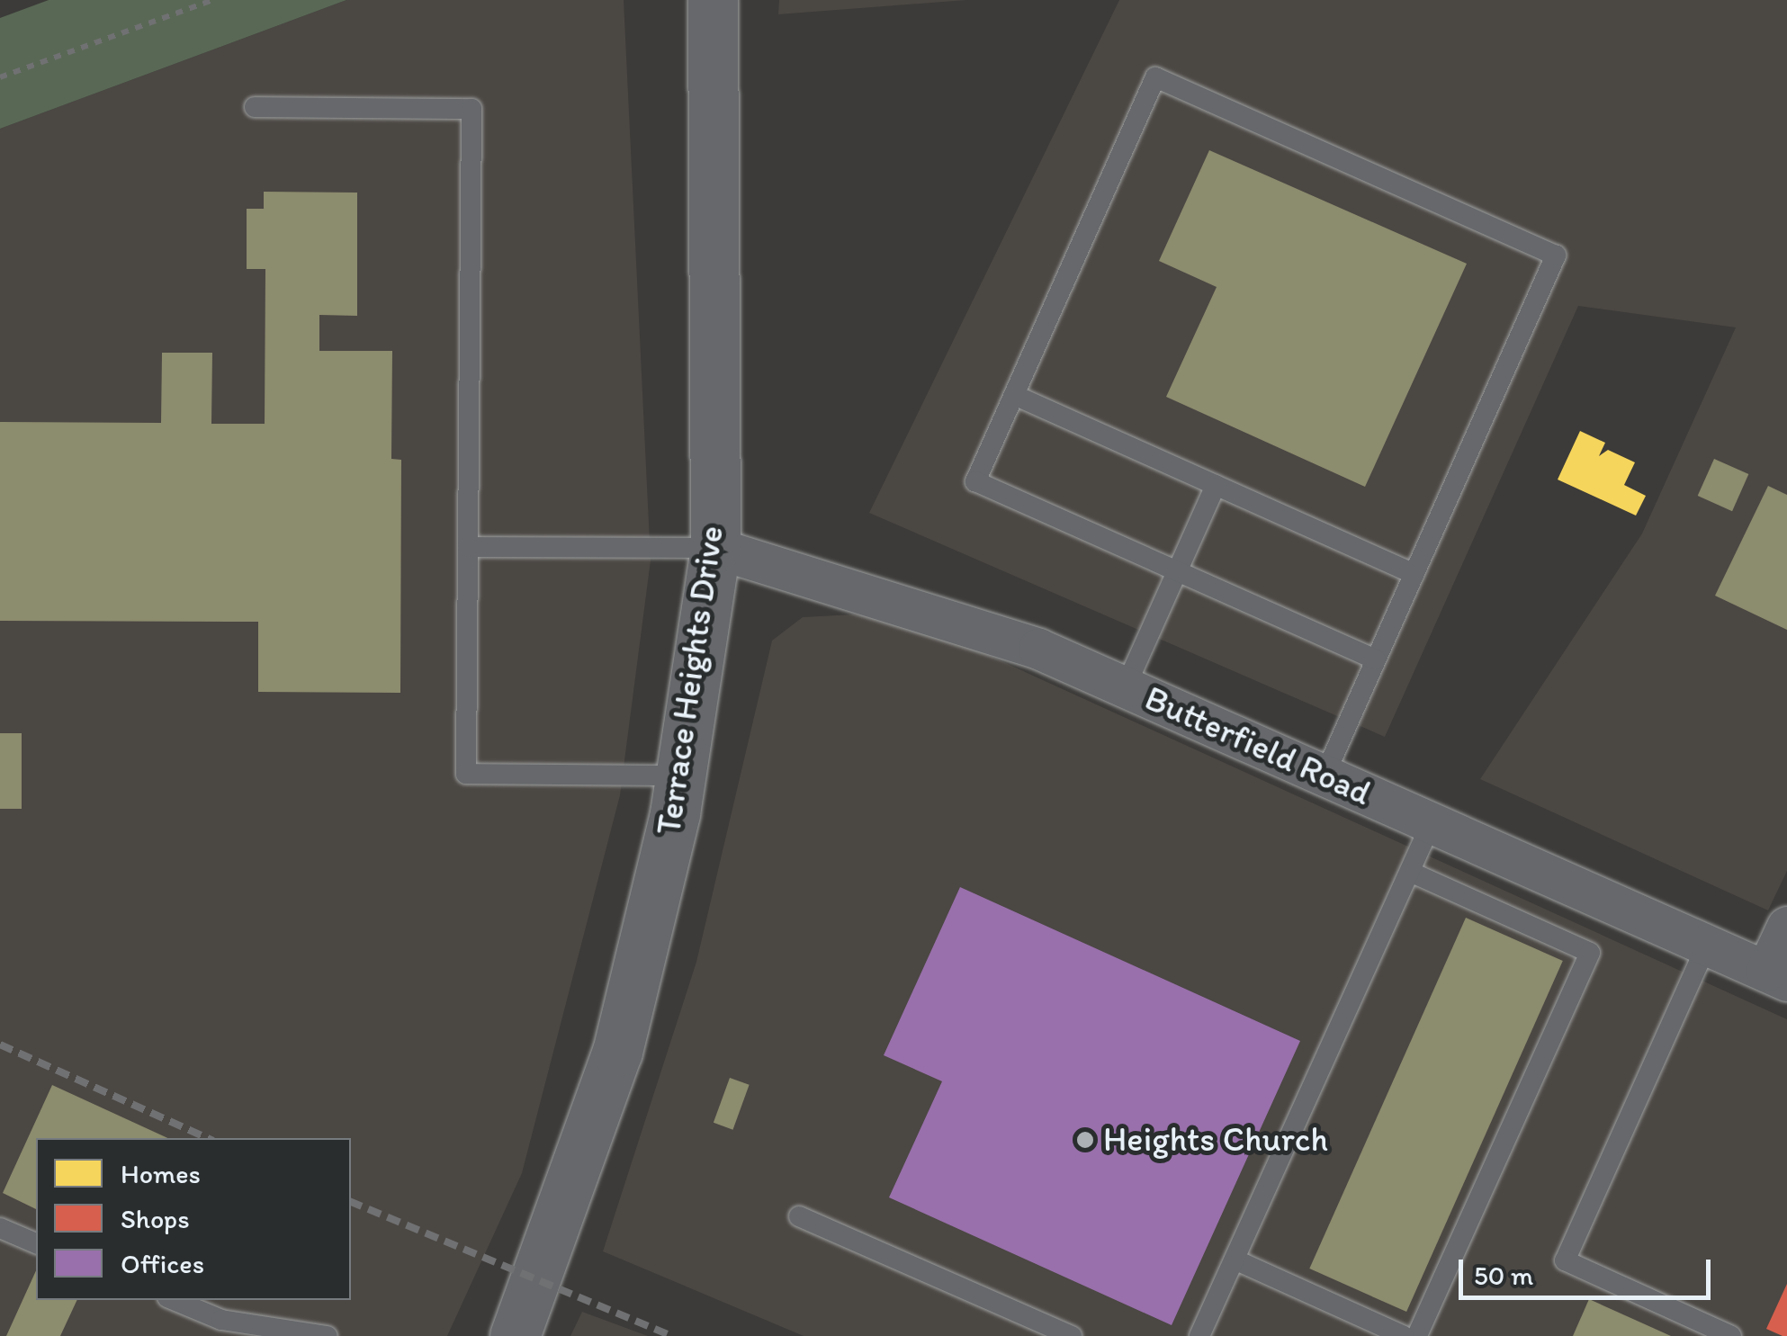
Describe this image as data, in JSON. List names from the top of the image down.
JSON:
{
  "streets": {
    "main road": ["Terrace Heights Drive"],
    "street": ["Butterfield Road"]
  },
  "crossings": [
    ["Terrace Heights Drive", "Butterfield Road"]
  ],
  "places": ["Heights Church"],
  "legend": ["Homes", "Shops", "Offices"],
  "scale_bar": "50 m"
}
